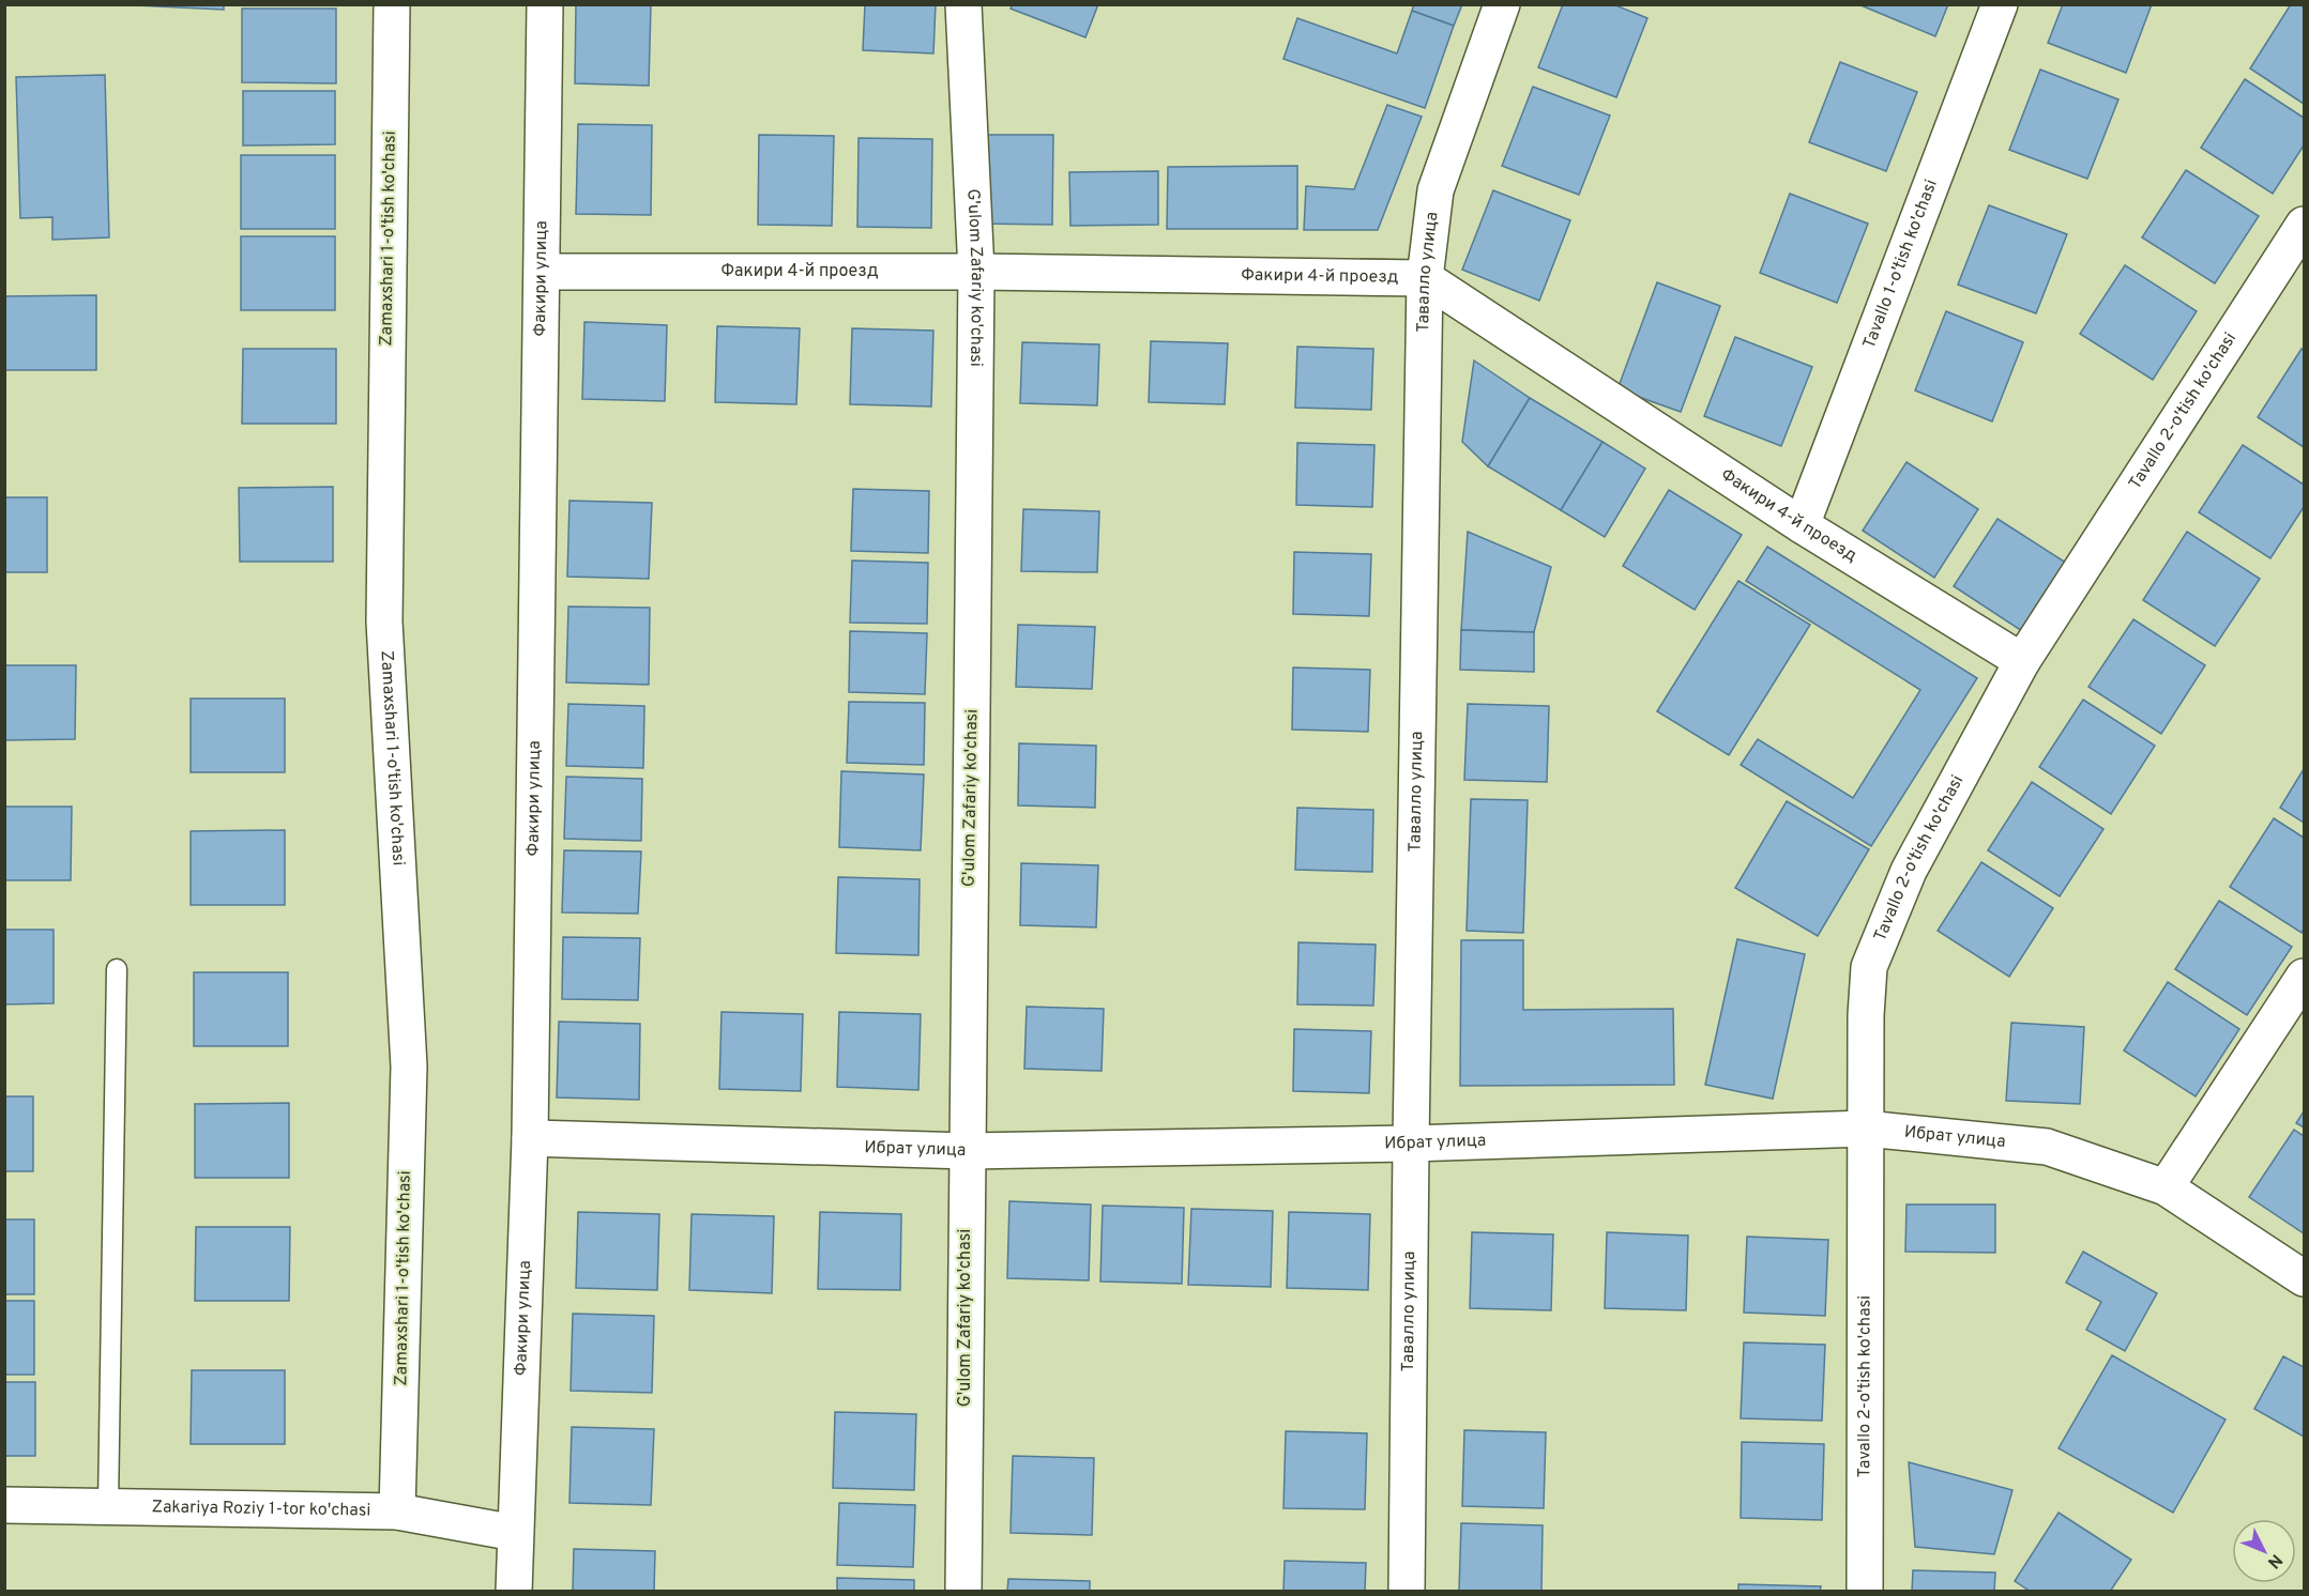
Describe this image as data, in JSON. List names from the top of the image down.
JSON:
{
  "streets": {
    "street": [
      "Zamaxshari 1-o'tish ko'chasi",
      "Tavallo 1-o'tish ko'chasi",
      "Факири 4-й проезд",
      "Тавалло улица",
      "Факири улица",
      "G'ulom Zafariy ko'chasi",
      "Tavallo 2-o'tish ko'chasi",
      "Ибрат улица",
      "Zakariya Roziy 1-tor ko'chasi"
    ]
  },
  "crossings": [
    ["Zamaxshari 1-o'tish ko'chasi", "Zakariya Roziy 1-tor ko'chasi"],
    ["Tavallo 1-o'tish ko'chasi", "Факири 4-й проезд"],
    ["Факири 4-й проезд", "Тавалло улица"],
    ["Факири 4-й проезд", "Факири улица"],
    ["Факири 4-й проезд", "G'ulom Zafariy ko'chasi"],
    ["Факири 4-й проезд", "Tavallo 2-o'tish ko'chasi"],
    ["Тавалло улица", "Ибрат улица"],
    ["Факири улица", "Ибрат улица"],
    ["Факири улица", "Zakariya Roziy 1-tor ko'chasi"],
    ["G'ulom Zafariy ko'chasi", "Ибрат улица"],
    ["Tavallo 2-o'tish ko'chasi", "Ибрат улица"]
  ],
  "north": "bottom right"
}
